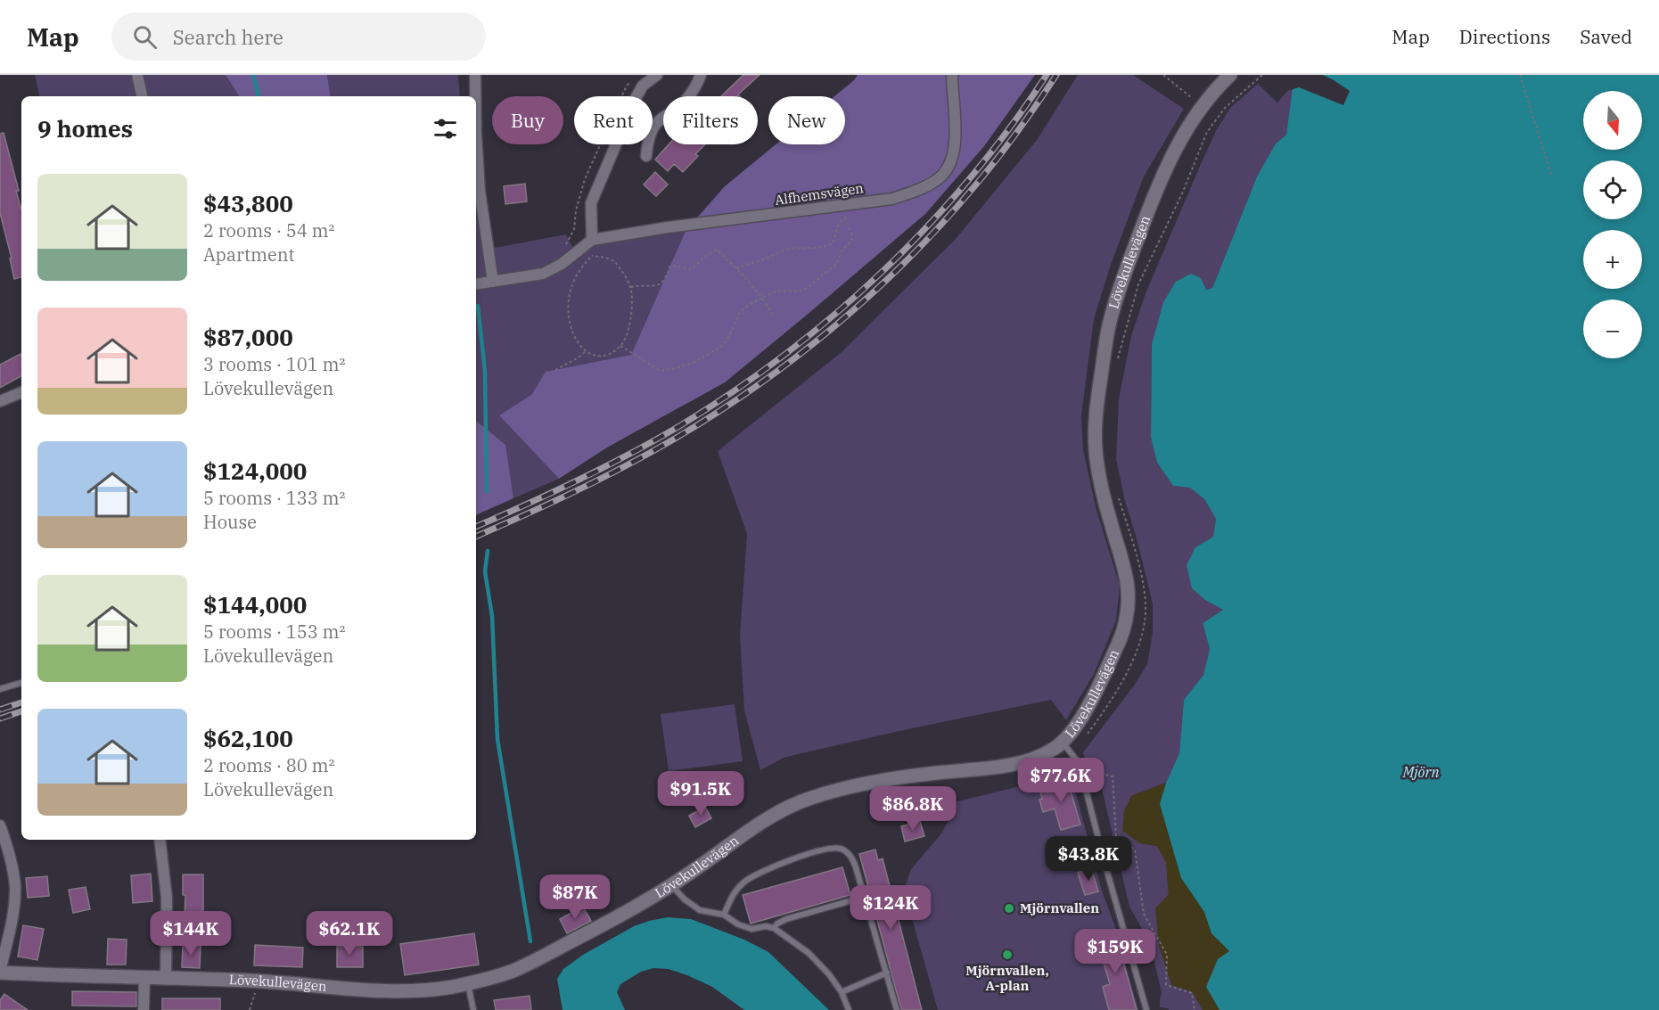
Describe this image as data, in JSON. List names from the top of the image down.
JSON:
{
  "streets": {
    "street": ["Alfhemsvägen", "Lövekullevägen"]
  },
  "water": ["Mjörn"],
  "places": ["Mjörnvallen", "Mjörnvallen, A-plan"],
  "north": "bottom",
  "page": {
    "header": "Map",
    "search": "Search here",
    "nav": ["Map", "Directions", "Saved"],
    "map_buttons": ["+", "−"],
    "chip": [
      "Buy",
      "Rent",
      "Filters",
      "New"
    ],
    "heading": "9 homes",
    "list": [
      {
        "name": "$43,800",
        "note": "2 rooms · 54 m² · Apartment"
      },
      {
        "name": "$87,000",
        "note": "3 rooms · 101 m² · Lövekullevägen"
      },
      {
        "name": "$124,000",
        "note": "5 rooms · 133 m² · House"
      },
      {
        "name": "$144,000",
        "note": "5 rooms · 153 m² · Lövekullevägen"
      },
      {
        "name": "$62,100",
        "note": "2 rooms · 80 m² · Lövekullevägen"
      }
    ],
    "price": [
      "$77.6K",
      "$91.5K",
      "$86.8K",
      "$43.8K",
      "$87K",
      "$124K",
      "$144K",
      "$62.1K",
      "$159K"
    ]
  }
}
